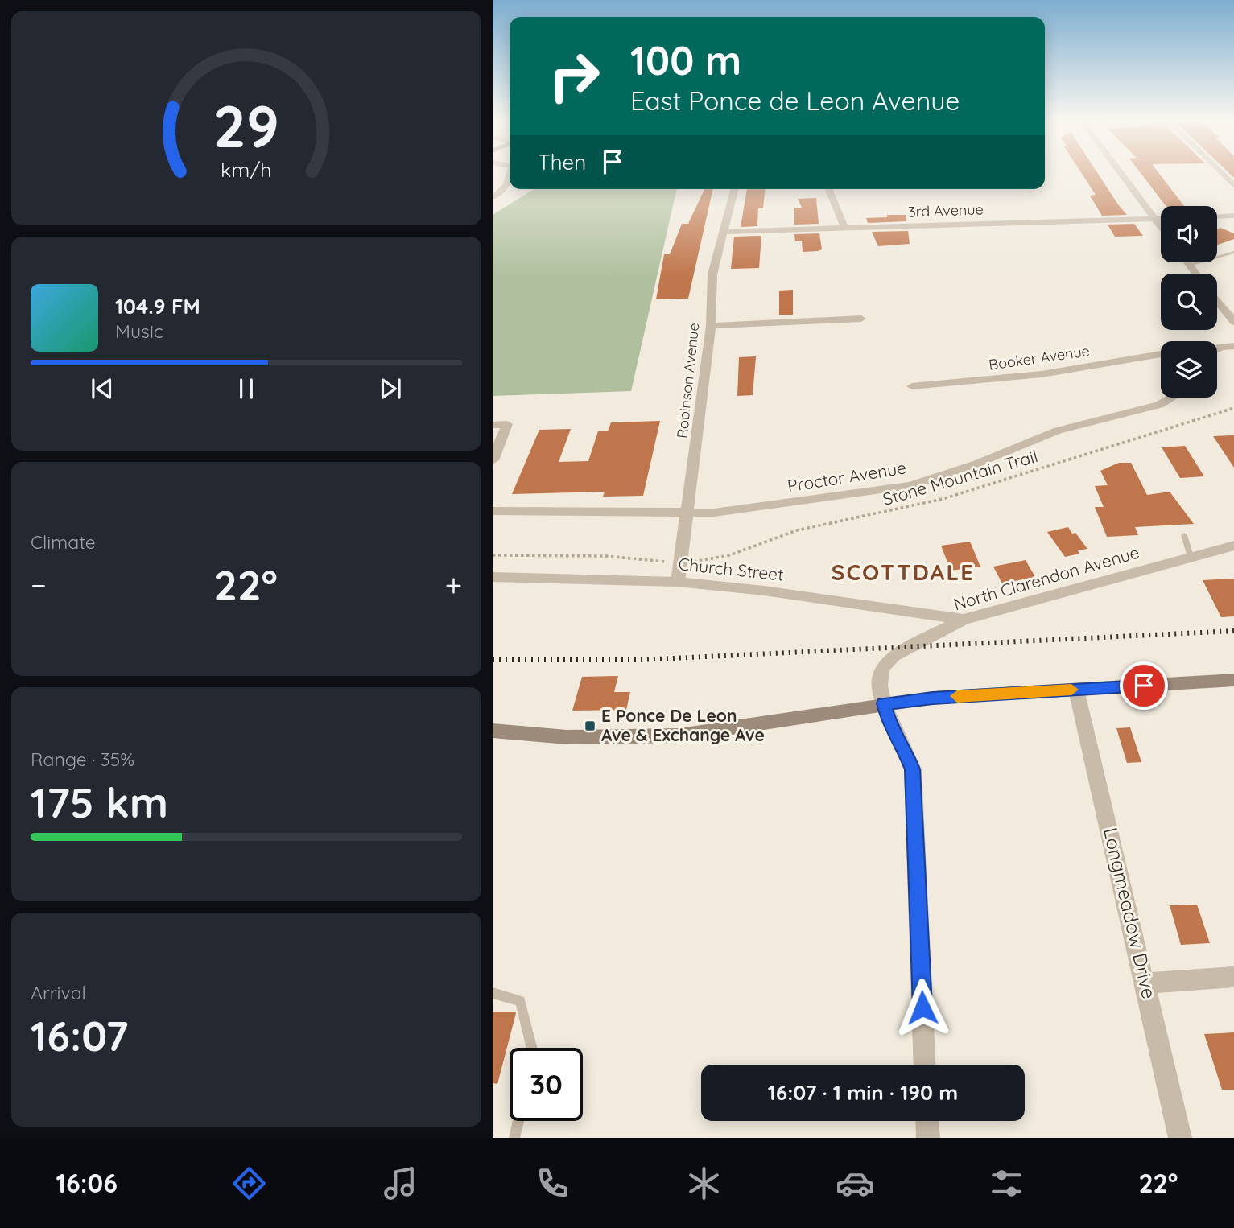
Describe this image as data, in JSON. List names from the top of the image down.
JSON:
{
  "streets": {
    "street": [
      "3rd Avenue",
      "Booker Avenue",
      "Robinson Avenue",
      "Proctor Avenue",
      "Church Street",
      "North Clarendon Avenue",
      "Longmeadow Drive"
    ],
    "path": ["Stone Mountain Trail"]
  },
  "crossings": [
    ["3rd Avenue", "Robinson Avenue"],
    ["Robinson Avenue", "Proctor Avenue"],
    ["Robinson Avenue", "Church Street"],
    ["Church Street", "North Clarendon Avenue"]
  ],
  "districts": ["SCOTTDALE"],
  "places": {
    "transit": ["E Ponce De Leon Ave & Exchange Ave"]
  },
  "page": {
    "turn": ["100 m", "East Ponce de Leon Avenue"],
    "then": "Then",
    "song": ["104.9 FM", "Music"],
    "tile": [
      "Climate",
      ["Range · 35%", "175 km"],
      ["Arrival", "16:07"]
    ],
    "heat": ["−", "22°", "+"],
    "limit": "30",
    "trip": "16:07 · 1 min · 190 m",
    "tabs": ["16:06", "22°"],
    "gauge": ["29", "km/h"]
  }
}
